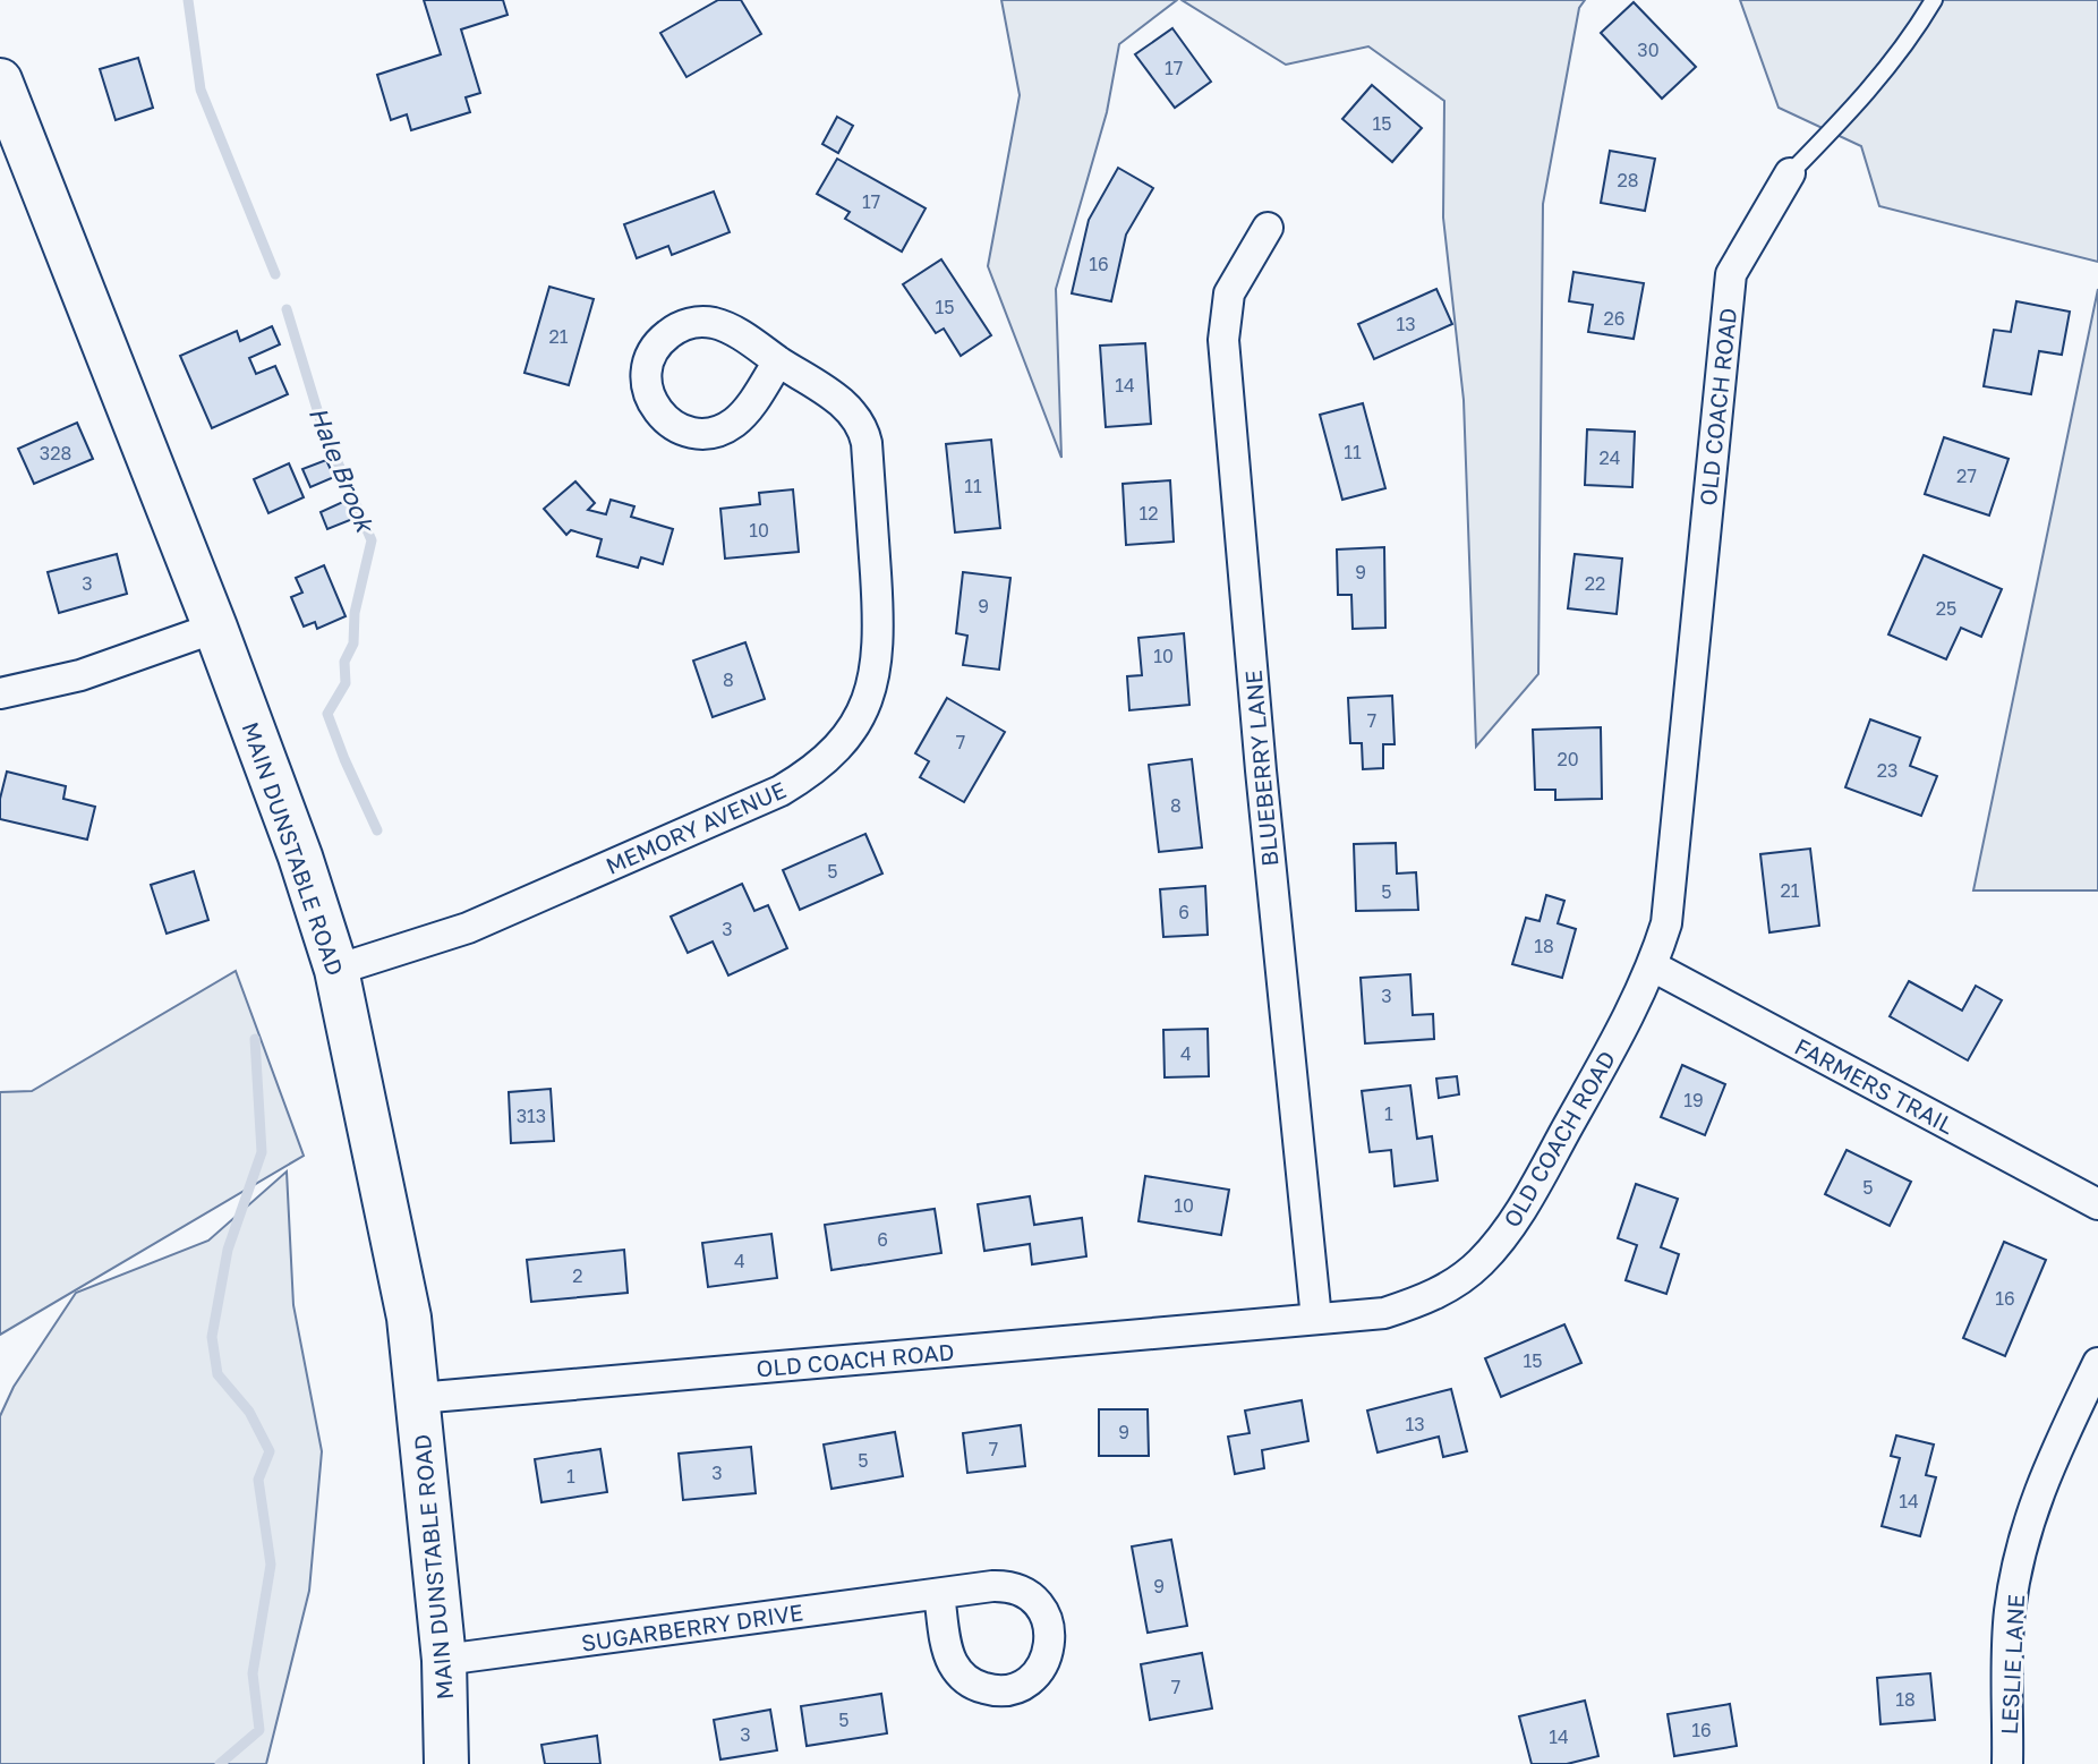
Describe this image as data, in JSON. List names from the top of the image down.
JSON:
{
  "streets": {
    "main road": ["MAIN DUNSTABLE ROAD"],
    "street": [
      "OLD COACH ROAD",
      "BLUEBERRY LANE",
      "MEMORY AVENUE",
      "FARMERS TRAIL",
      "SUGARBERRY DRIVE",
      "LESLIE LANE"
    ]
  },
  "crossings": [
    ["OLD COACH ROAD", "BLUEBERRY LANE"],
    ["OLD COACH ROAD", "MAIN DUNSTABLE ROAD"],
    ["OLD COACH ROAD", "FARMERS TRAIL"],
    ["MEMORY AVENUE", "MAIN DUNSTABLE ROAD"],
    ["MAIN DUNSTABLE ROAD", "SUGARBERRY DRIVE"]
  ],
  "water": ["Hale Brook"],
  "house_numbers": [
    "30",
    "17",
    "15",
    "28",
    "17",
    "16",
    "15",
    "26",
    "13",
    "21",
    "14",
    "11",
    "328",
    "24",
    "27",
    "11",
    "12",
    "10",
    "9",
    "3",
    "22",
    "9",
    "25",
    "10",
    "8",
    "7",
    "7",
    "20",
    "23",
    "8",
    "5",
    "21",
    "5",
    "6",
    "3",
    "18",
    "3",
    "4",
    "19",
    "1",
    "313",
    "5",
    "10",
    "6",
    "4",
    "2",
    "16",
    "15",
    "13",
    "9",
    "7",
    "5",
    "3",
    "1",
    "14",
    "9",
    "7",
    "18",
    "5",
    "16",
    "3",
    "14"
  ]
}
